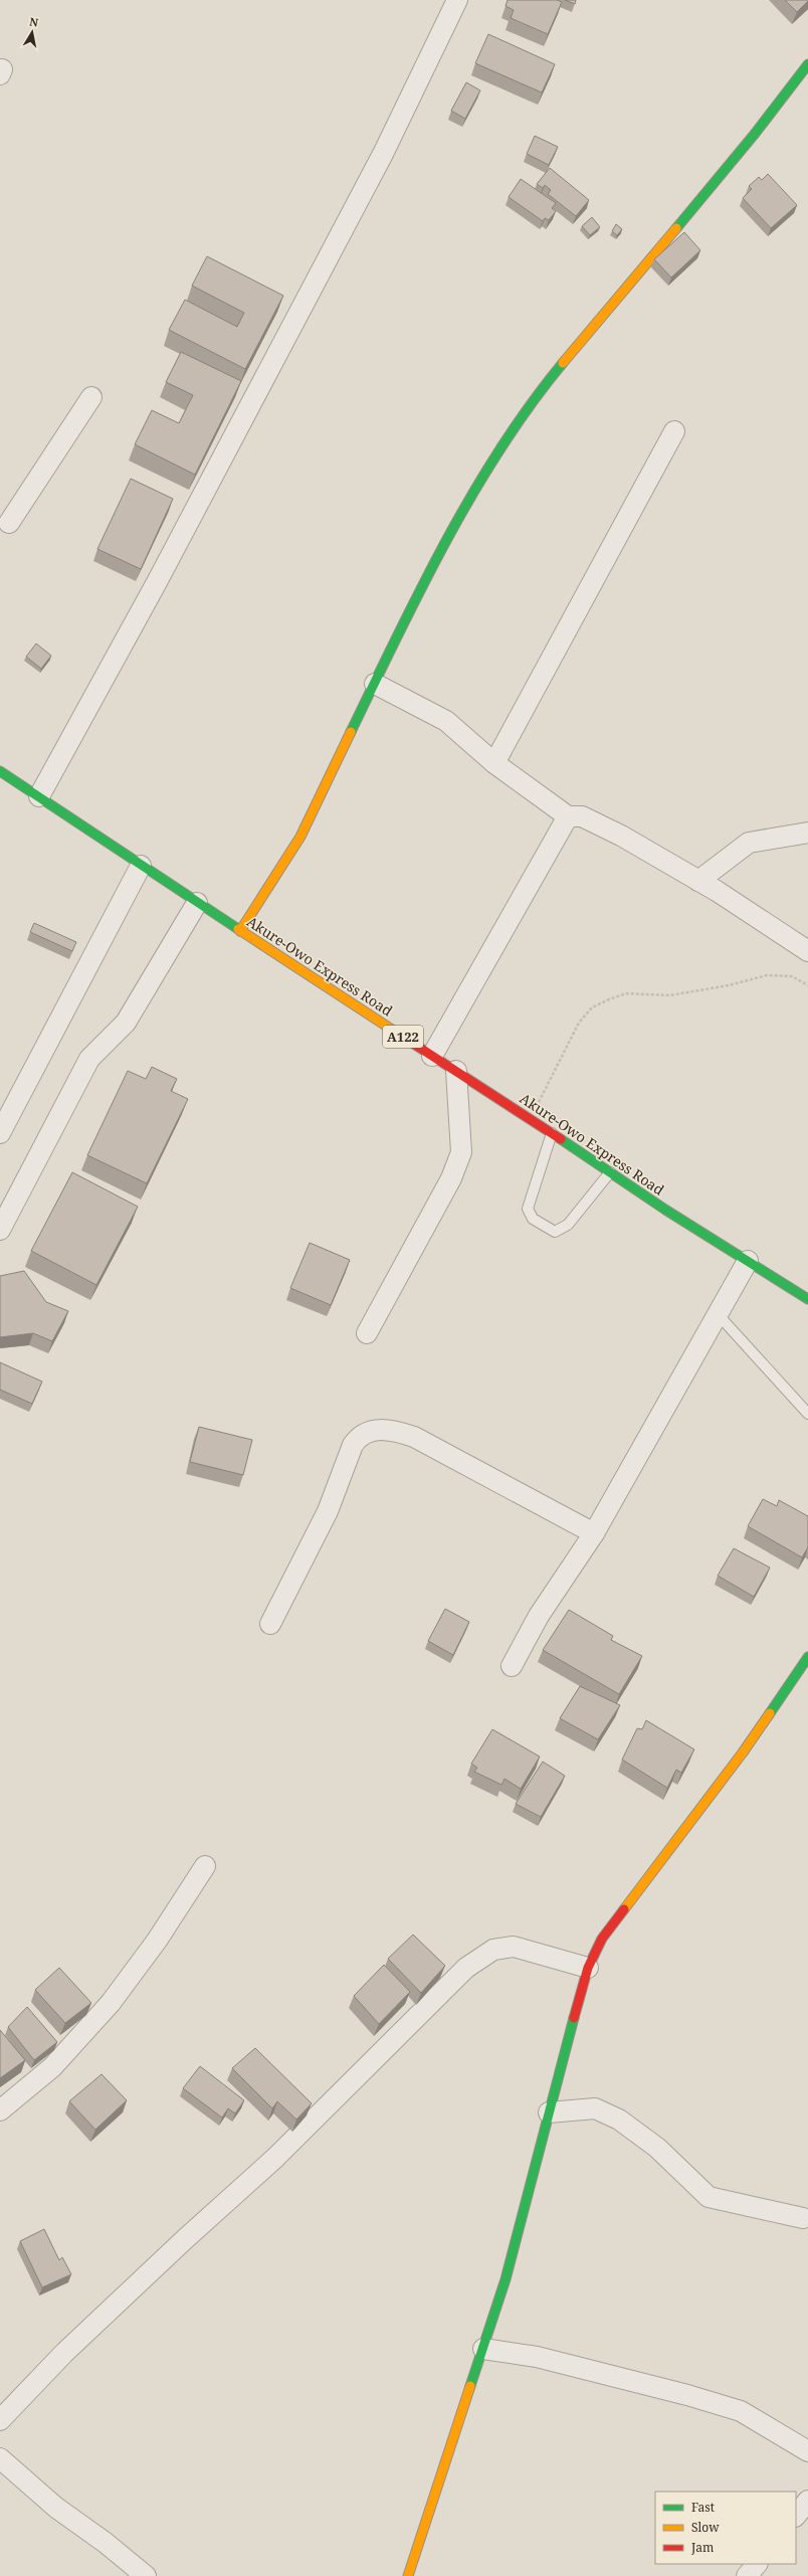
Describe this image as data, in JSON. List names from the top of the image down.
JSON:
{
  "streets": {
    "main road": ["Akure-Owo Express Road", "A122"]
  },
  "legend": ["Fast", "Slow", "Jam"],
  "north": "top"
}
